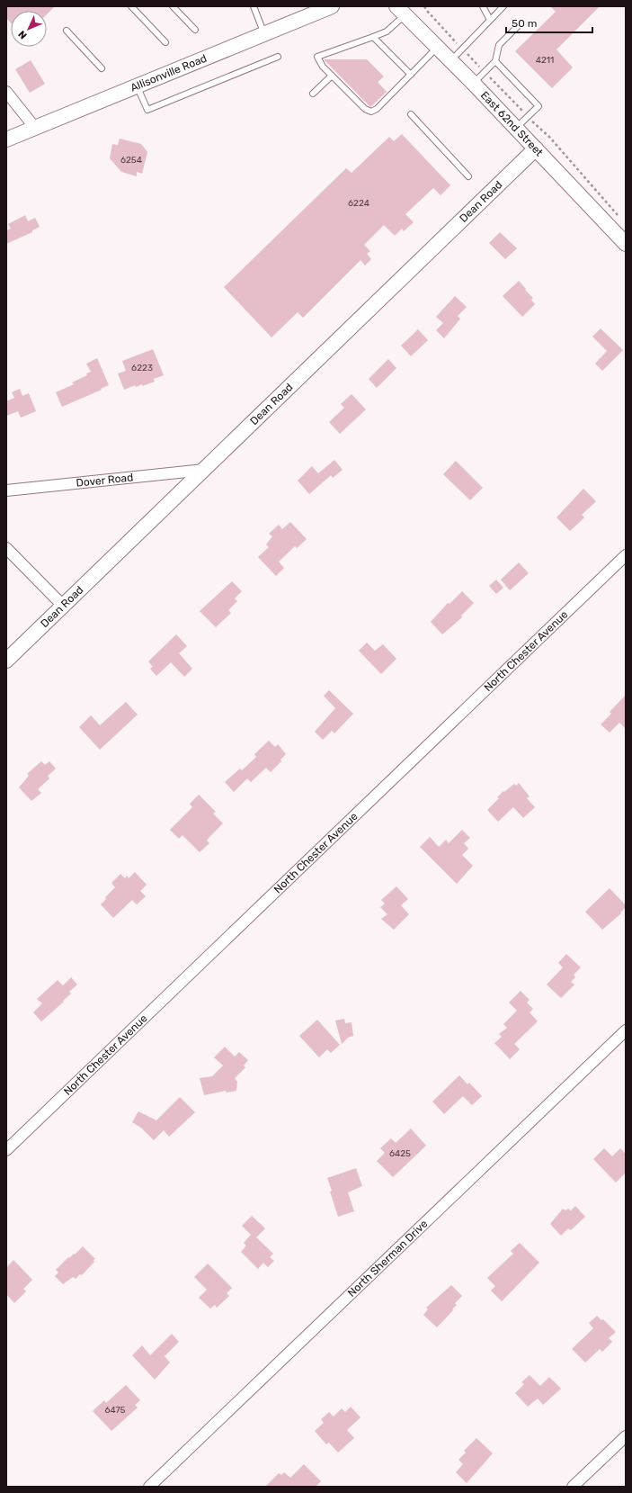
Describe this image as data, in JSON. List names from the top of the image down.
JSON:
{
  "streets": {
    "street": [
      "Allisonville Road",
      "East 62nd Street",
      "Dean Road",
      "Dover Road",
      "North Chester Avenue",
      "North Sherman Drive"
    ]
  },
  "crossings": [
    ["East 62nd Street", "Dean Road"],
    ["Dean Road", "Dover Road"]
  ],
  "house_numbers": [
    "4211",
    "6254",
    "6224",
    "6223",
    "6425",
    "6475"
  ],
  "scale_bar": "50 m",
  "north": "bottom left"
}
